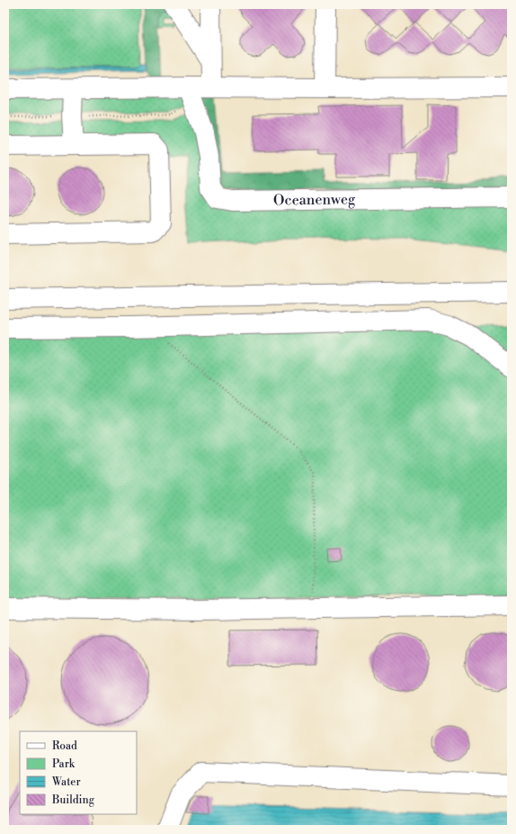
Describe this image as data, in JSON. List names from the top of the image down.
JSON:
{
  "streets": {
    "street": ["Oceanenweg"]
  },
  "legend": [
    "Road",
    "Park",
    "Water",
    "Building"
  ]
}
